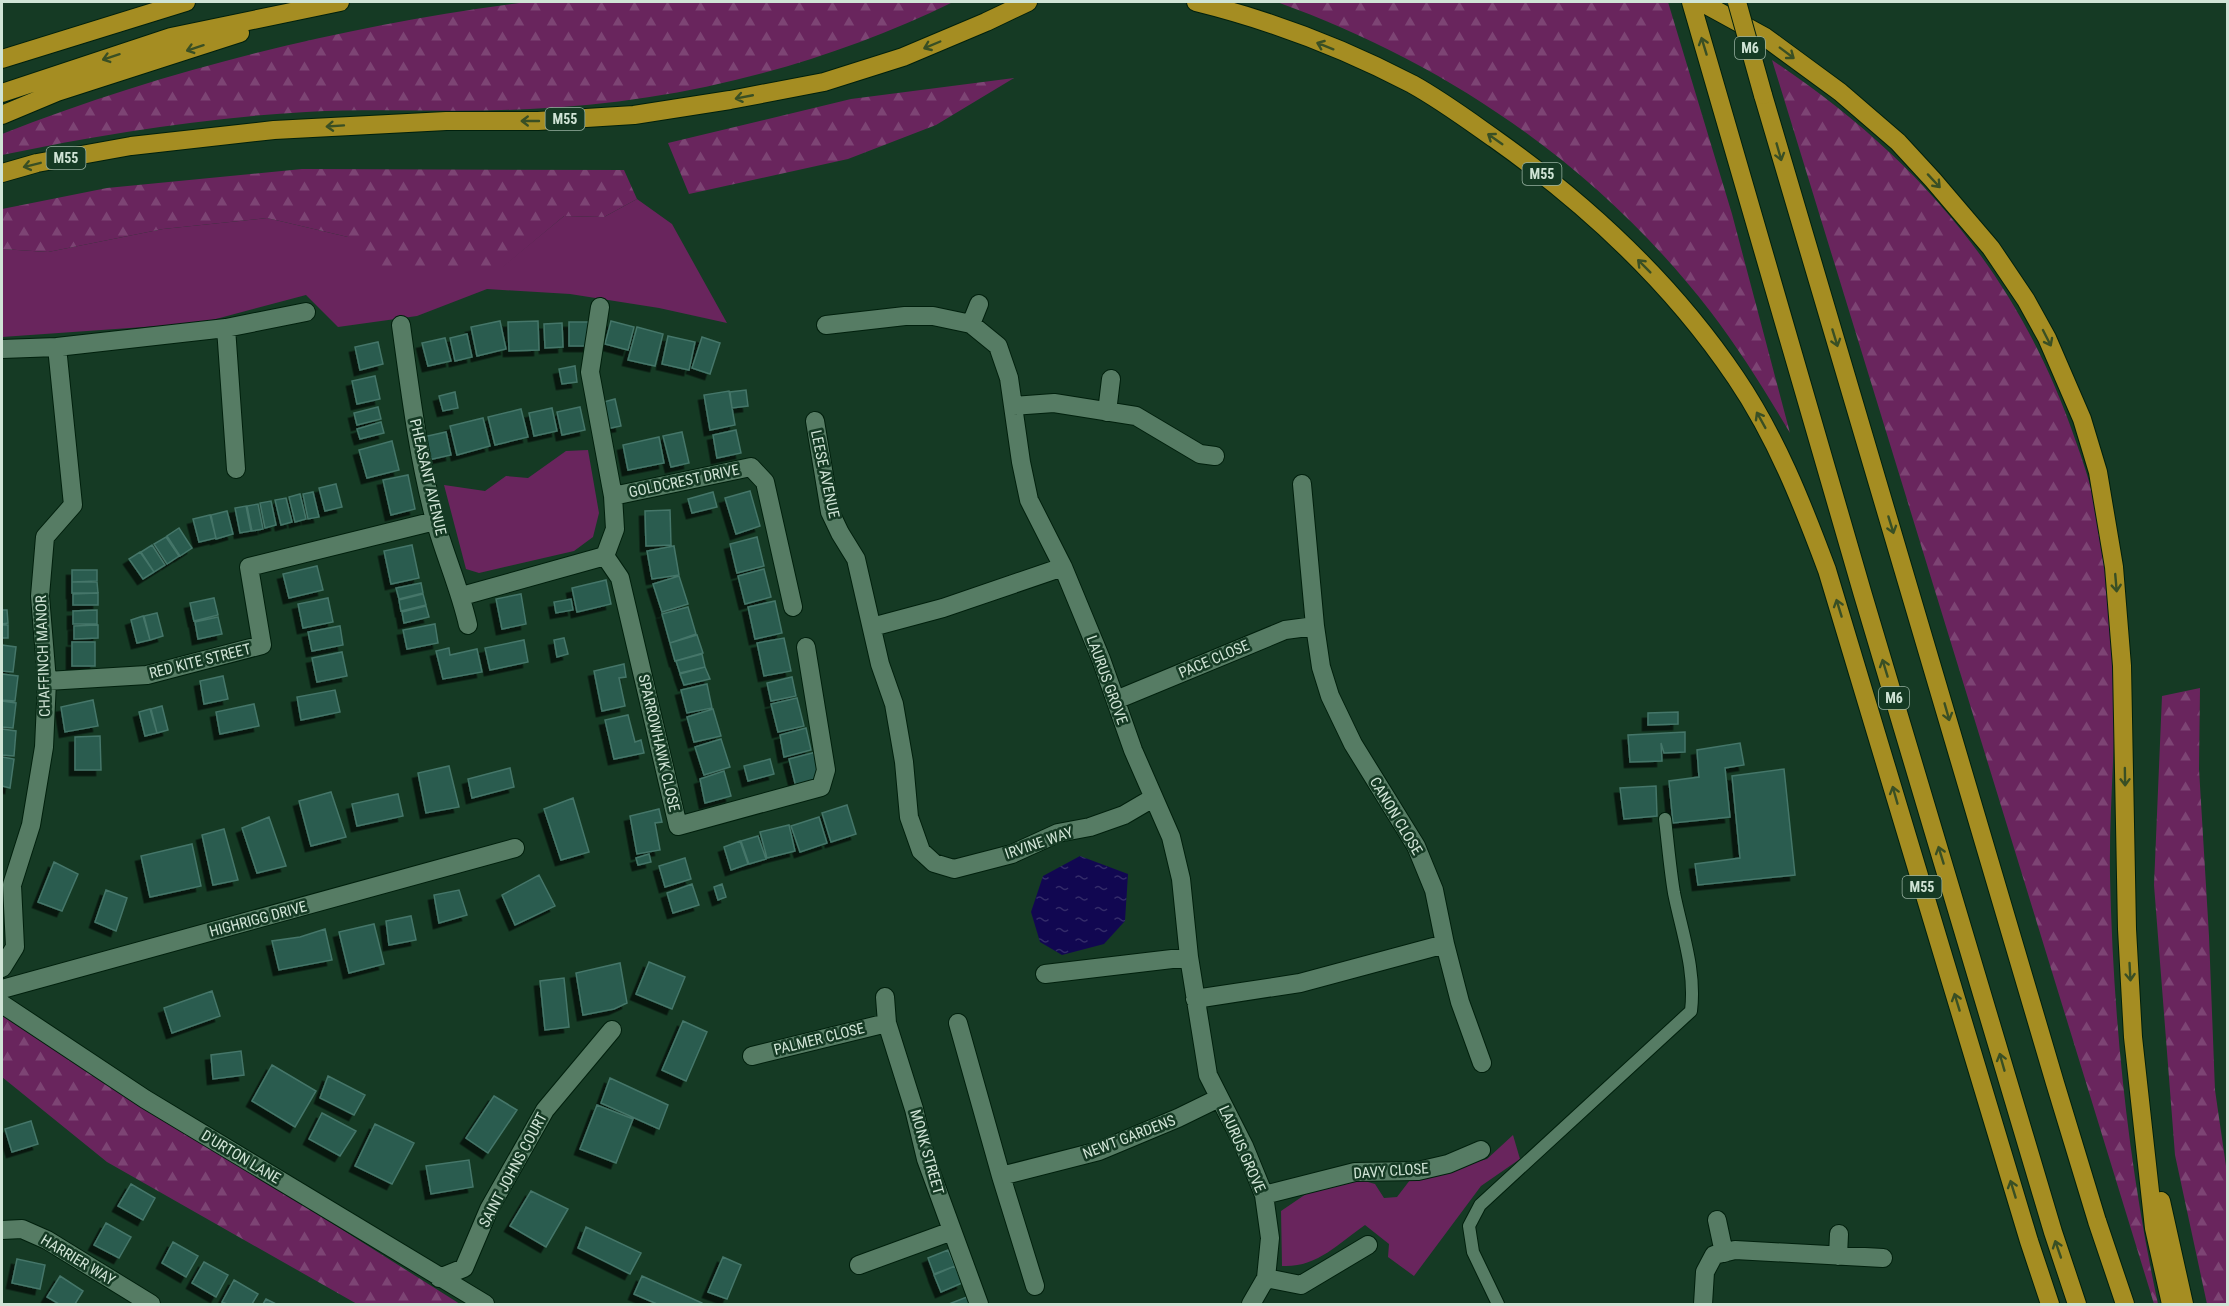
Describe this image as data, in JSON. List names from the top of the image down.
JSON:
{
  "streets": {
    "highway": ["M6", "M55"],
    "street": [
      "LEESE AVENUE",
      "PHEASANT AVENUE",
      "GOLDCREST DRIVE",
      "CHAFFINCH MANOR",
      "PACE CLOSE",
      "RED KITE STREET",
      "LAURUS GROVE",
      "SPARROWHAWK CLOSE",
      "CANON CLOSE",
      "IRVINE WAY",
      "HIGHRIGG DRIVE",
      "PALMER CLOSE",
      "NEWT GARDENS",
      "MONK STREET",
      "D'URTON LANE",
      "SAINT JOHNS COURT",
      "DAVY CLOSE",
      "HARRIER WAY"
    ]
  },
  "crossings": [
    ["LEESE AVENUE", "IRVINE WAY"],
    ["PHEASANT AVENUE", "RED KITE STREET"],
    ["GOLDCREST DRIVE", "SPARROWHAWK CLOSE"],
    ["CHAFFINCH MANOR", "RED KITE STREET"],
    ["PACE CLOSE", "LAURUS GROVE"],
    ["PACE CLOSE", "CANON CLOSE"],
    ["LAURUS GROVE", "IRVINE WAY"],
    ["LAURUS GROVE", "NEWT GARDENS"],
    ["LAURUS GROVE", "DAVY CLOSE"],
    ["PALMER CLOSE", "MONK STREET"],
    ["D'URTON LANE", "SAINT JOHNS COURT"]
  ]
}
